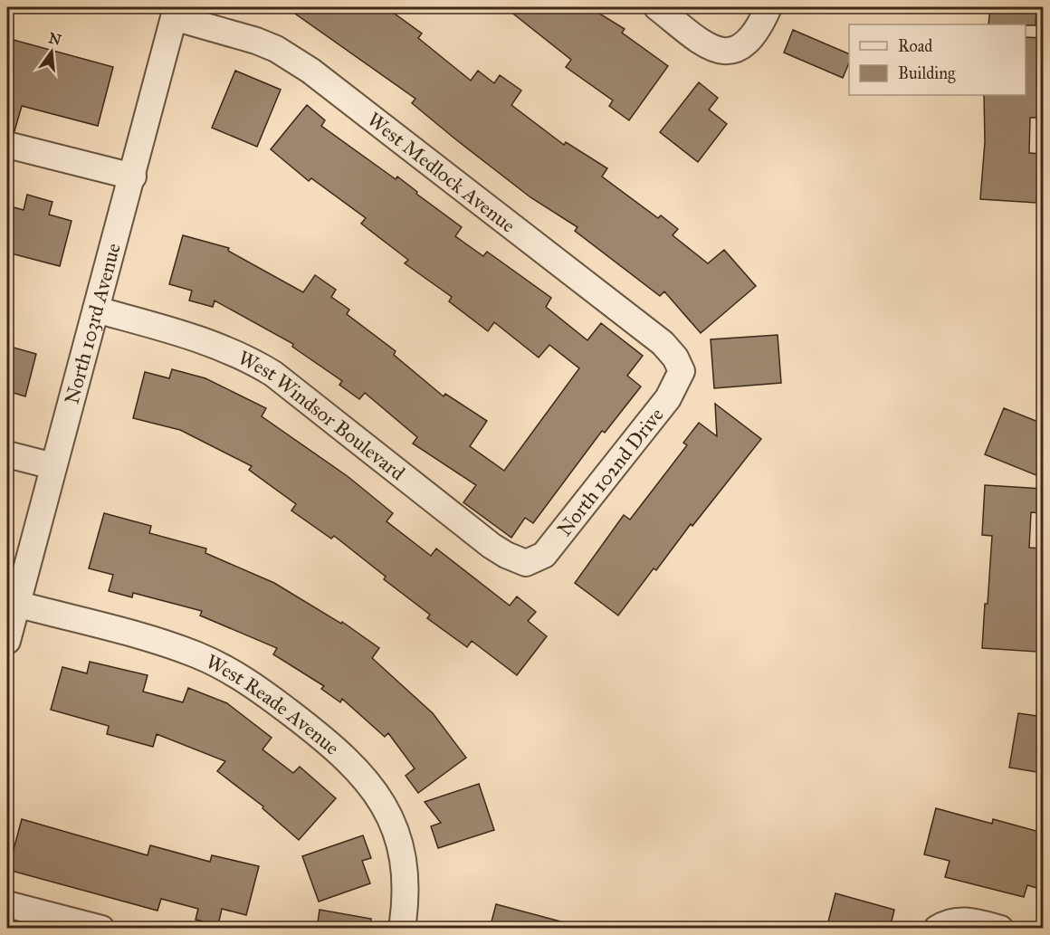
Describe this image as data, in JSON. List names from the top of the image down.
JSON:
{
  "streets": {
    "street": [
      "West Medlock Avenue",
      "North 103rd Avenue",
      "West Windsor Boulevard",
      "North 102nd Drive",
      "West Reade Avenue"
    ]
  },
  "crossings": [
    ["West Medlock Avenue", "North 103rd Avenue"],
    ["West Medlock Avenue", "North 102nd Drive"],
    ["North 103rd Avenue", "West Windsor Boulevard"],
    ["North 103rd Avenue", "West Reade Avenue"],
    ["West Windsor Boulevard", "North 102nd Drive"]
  ],
  "legend": ["Road", "Building"],
  "north": "top"
}
